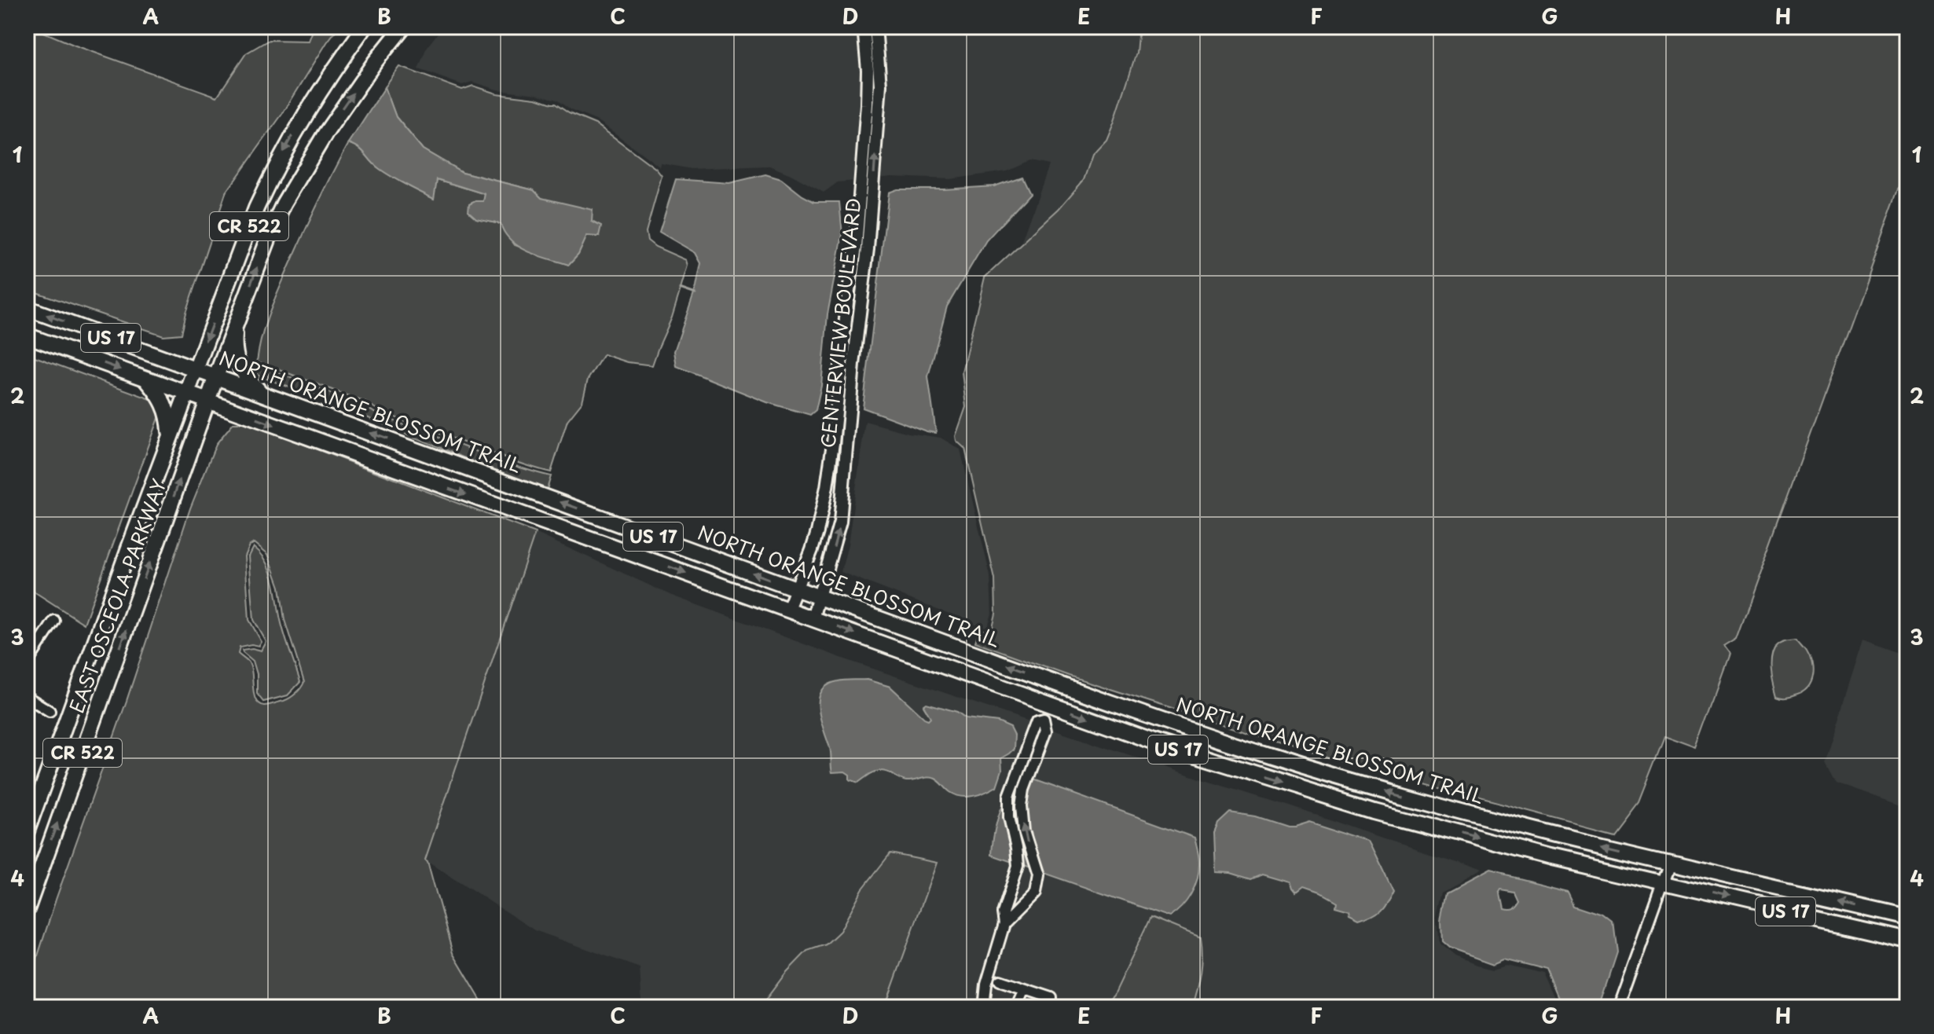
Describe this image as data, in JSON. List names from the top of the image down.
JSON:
{
  "streets": {
    "main road": [
      "CR 522",
      "US 17",
      "NORTH ORANGE BLOSSOM TRAIL",
      "EAST OSCEOLA PARKWAY"
    ],
    "street": ["CENTERVIEW BOULEVARD"]
  },
  "crossings": [
    ["CR 522", "US 17"],
    ["CR 522", "NORTH ORANGE BLOSSOM TRAIL"],
    ["CR 522", "EAST OSCEOLA PARKWAY"],
    ["CENTERVIEW BOULEVARD", "US 17"],
    ["CENTERVIEW BOULEVARD", "NORTH ORANGE BLOSSOM TRAIL"],
    ["US 17", "NORTH ORANGE BLOSSOM TRAIL"],
    ["US 17", "EAST OSCEOLA PARKWAY"]
  ],
  "grid": {
    "columns": [
      "A",
      "B",
      "C",
      "D",
      "E",
      "F",
      "G",
      "H"
    ],
    "rows": [
      "1",
      "2",
      "3",
      "4"
    ]
  }
}
